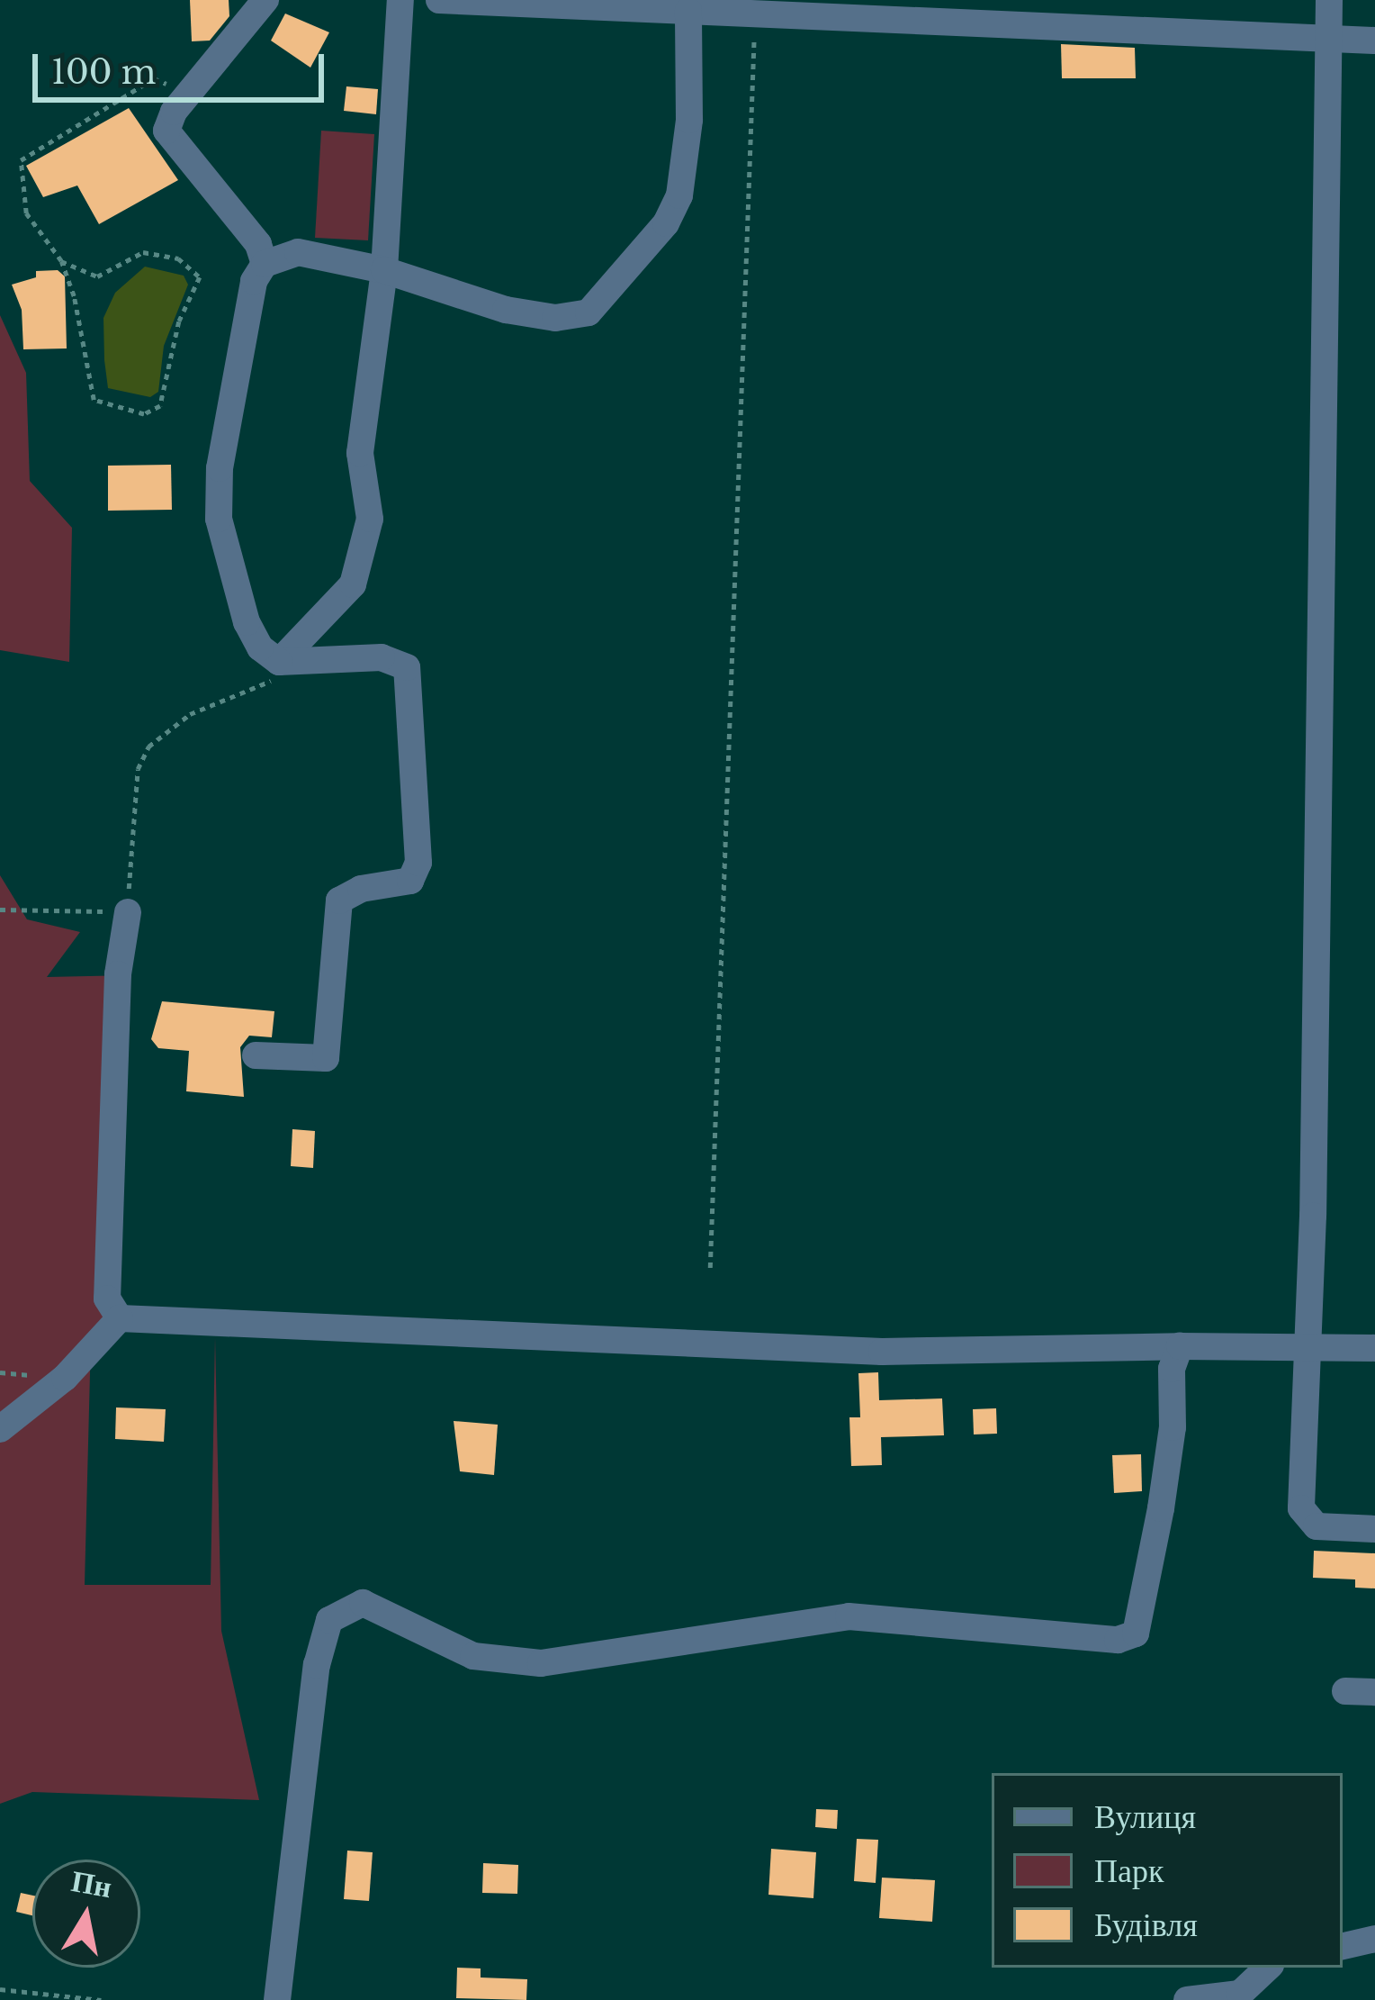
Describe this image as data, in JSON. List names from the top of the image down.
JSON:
{
  "legend": ["Вулиця", "Парк", "Будівля"],
  "scale_bar": "100 m",
  "north": "top"
}
